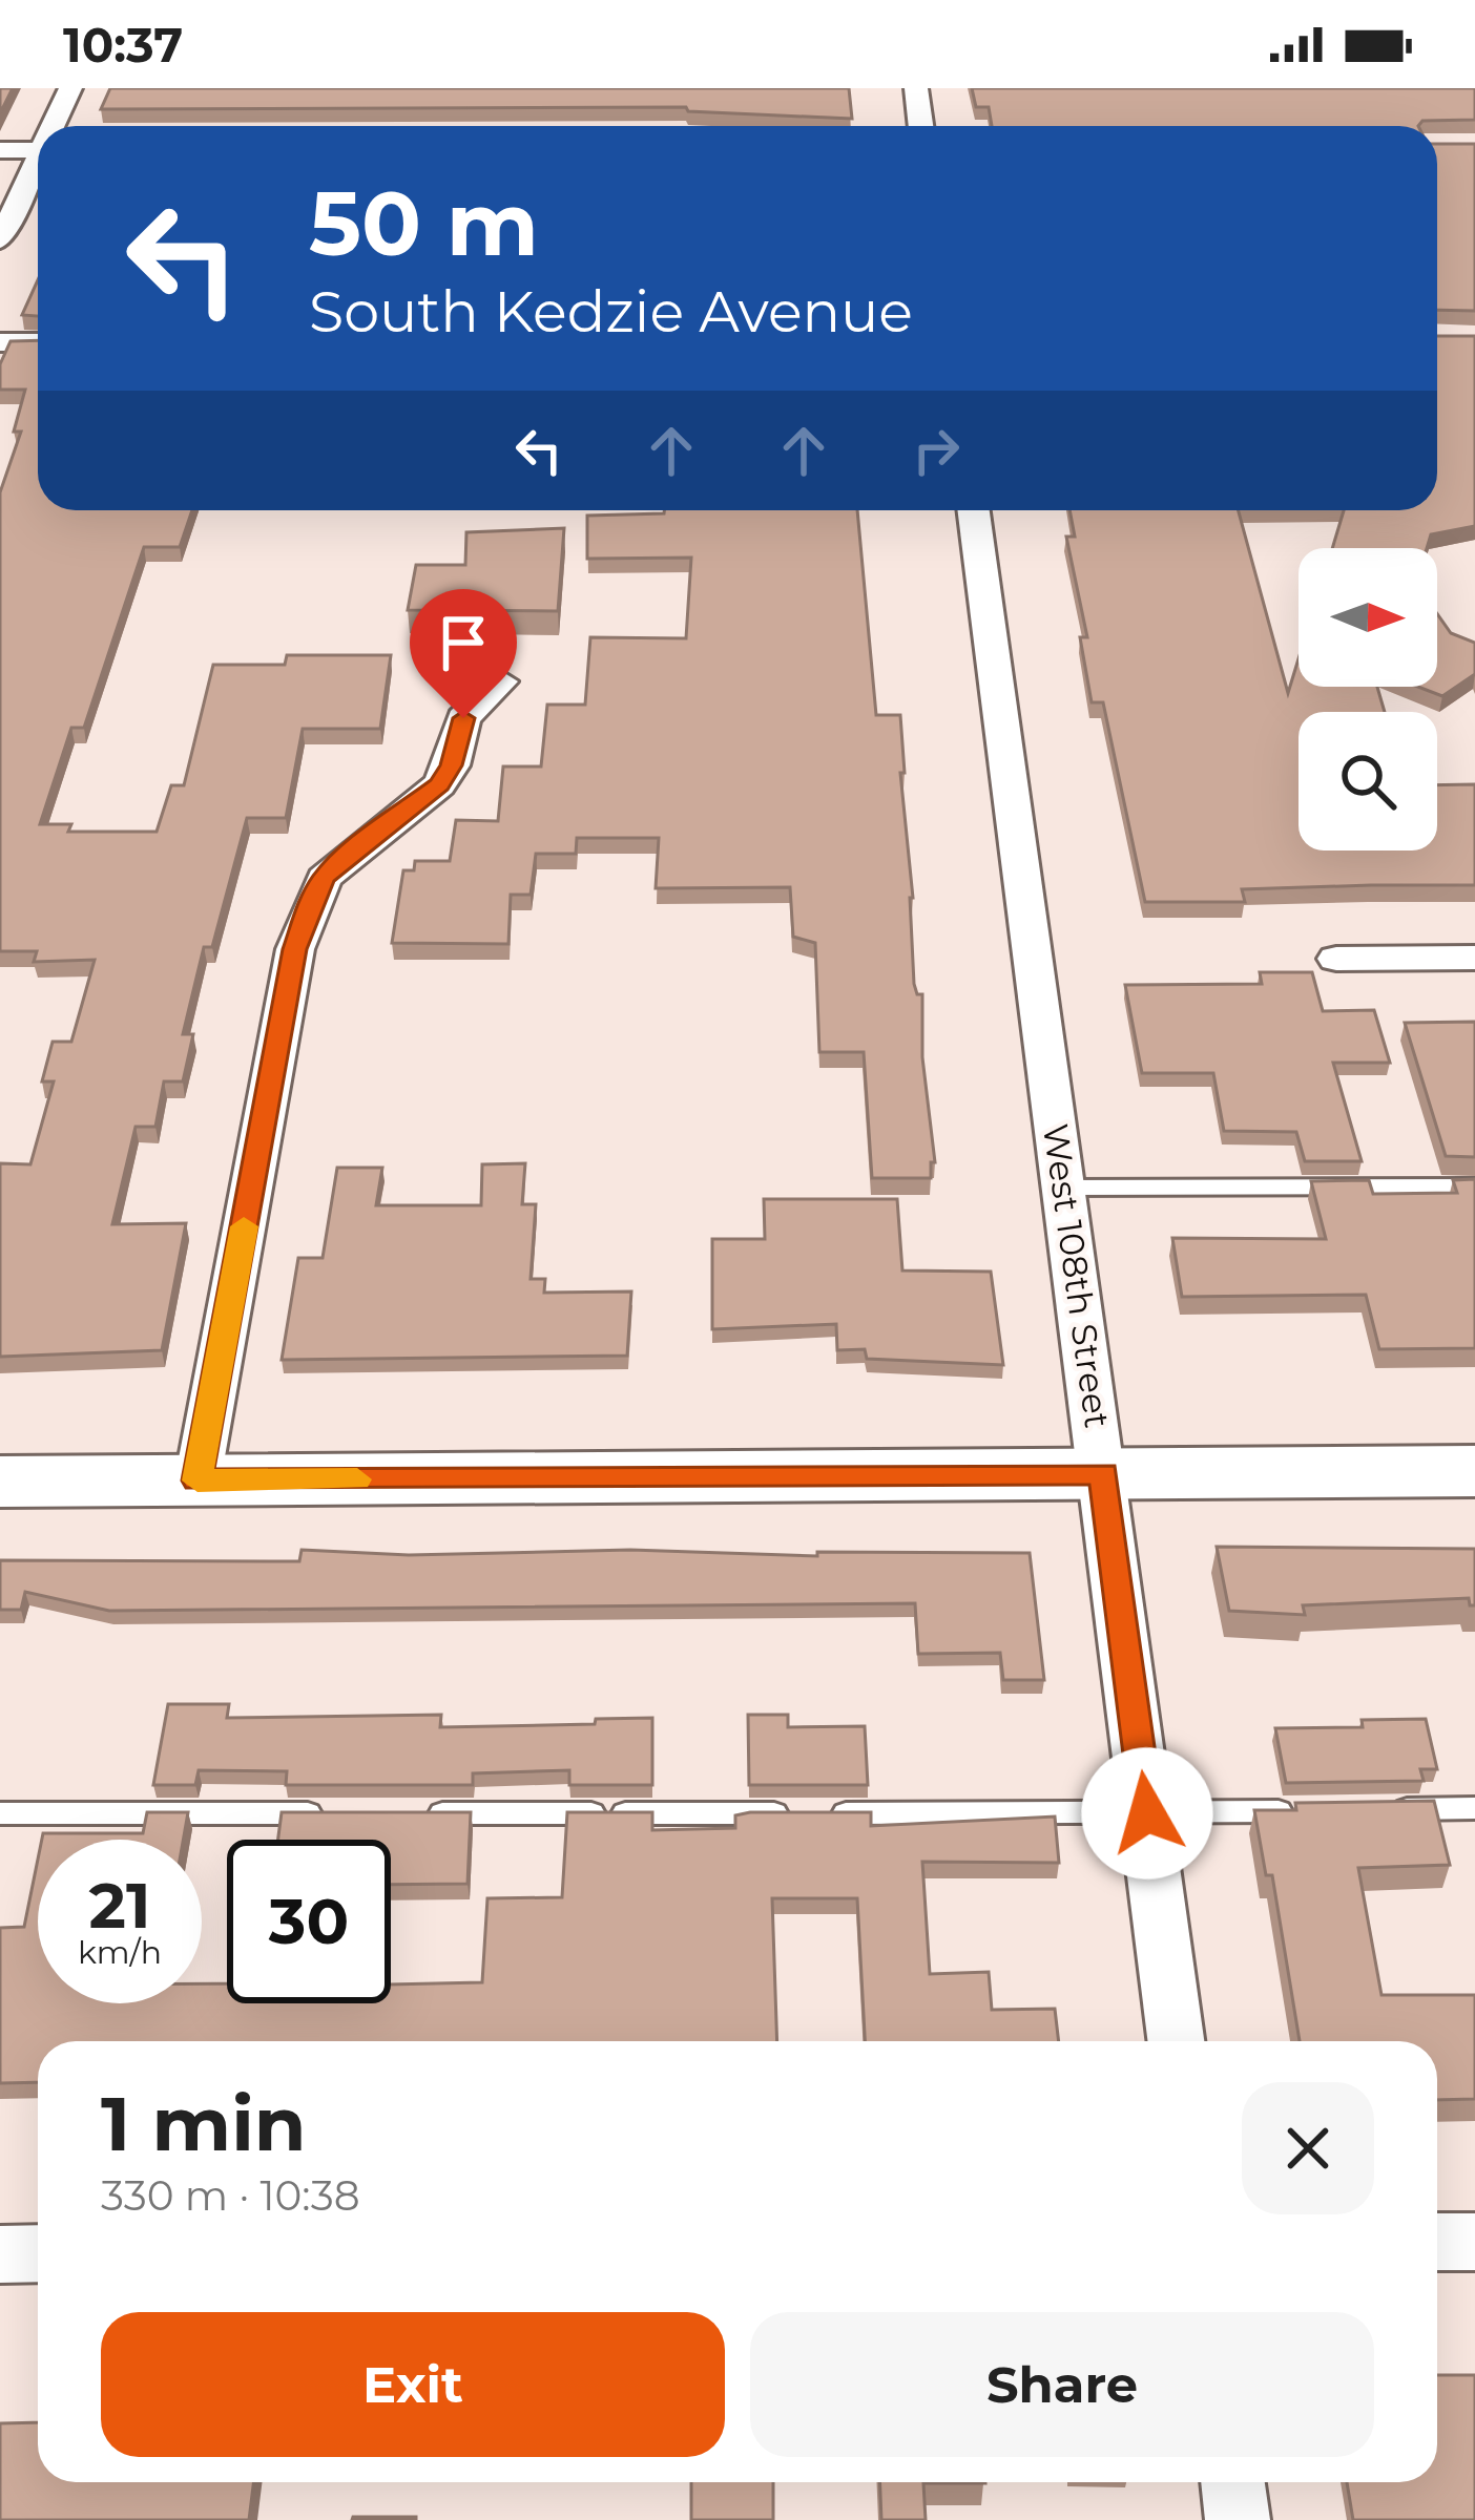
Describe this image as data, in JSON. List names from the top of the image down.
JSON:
{
  "streets": {
    "street": ["West 108th Street"]
  },
  "north": "right",
  "page": {
    "status": "10:37",
    "turn": ["50 m", "South Kedzie Avenue"],
    "speed": "21 km/h",
    "limit": "30",
    "heading": ["1 min", "330 m · 10:38"],
    "buttons": ["Exit", "Share"]
  }
}
